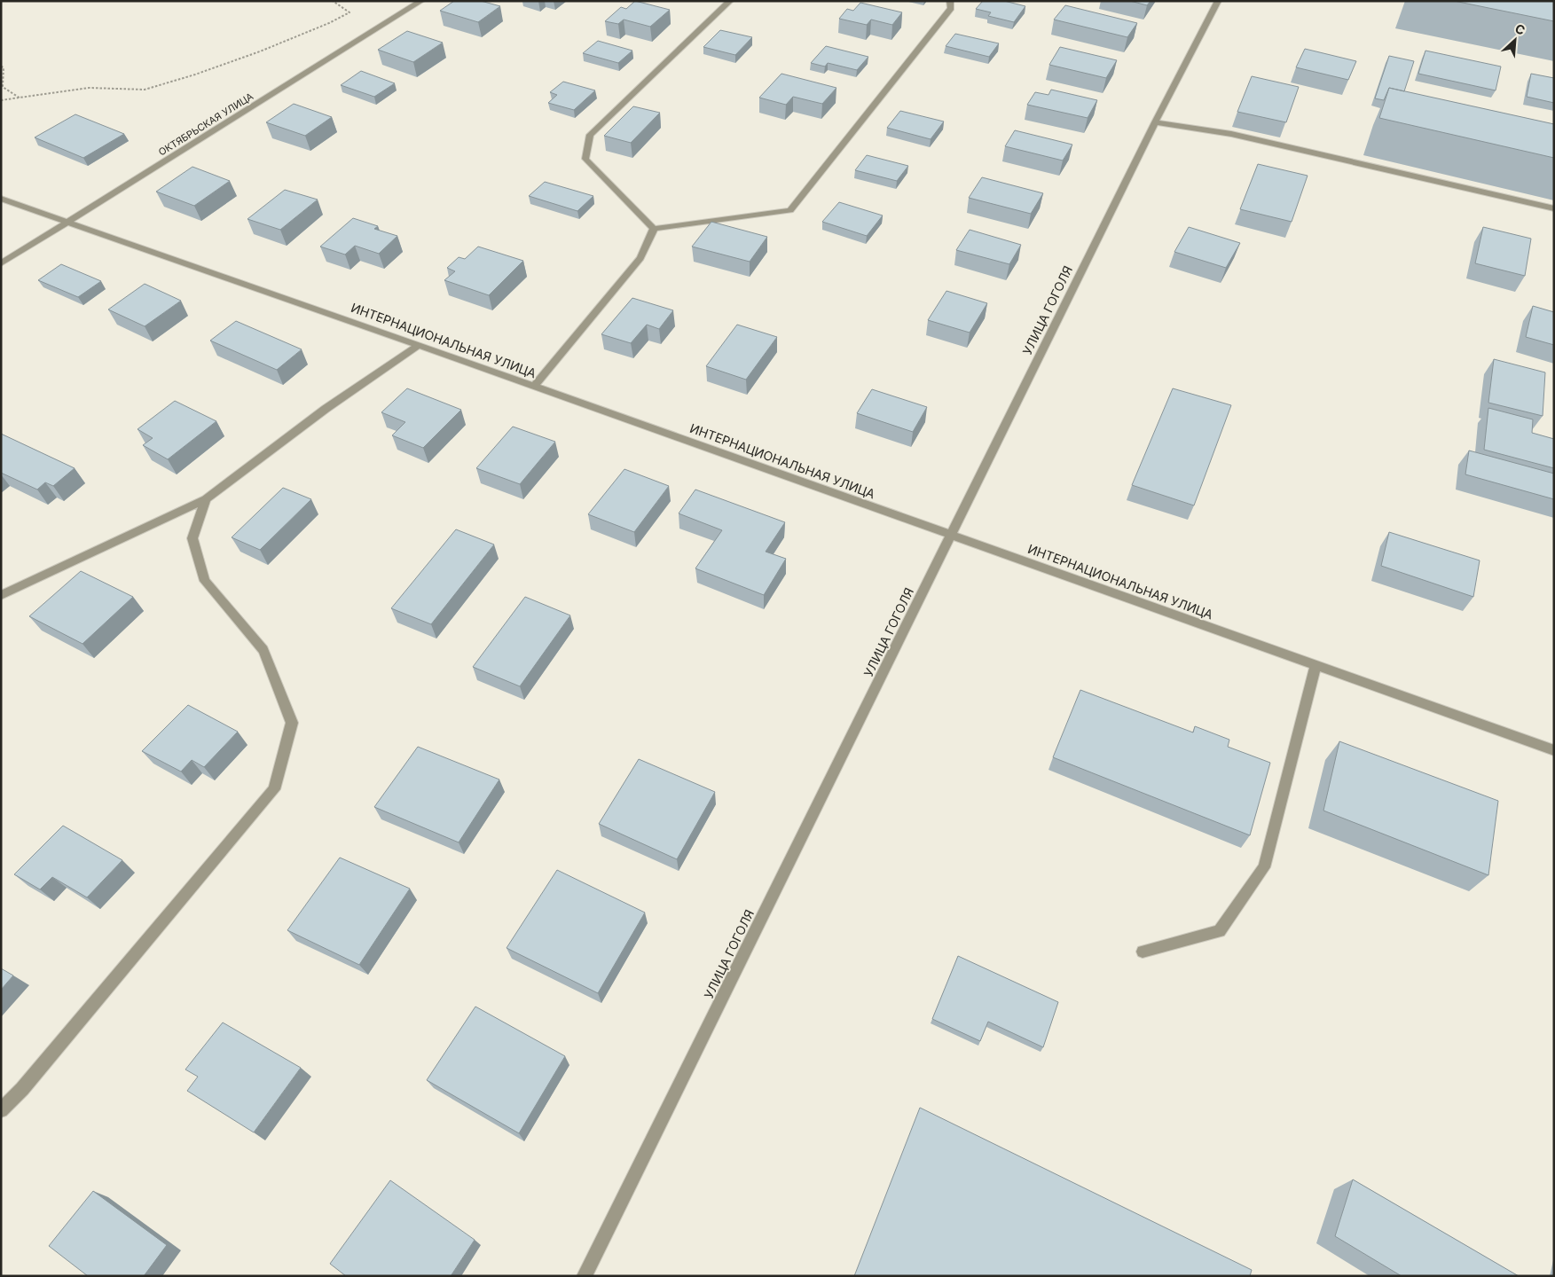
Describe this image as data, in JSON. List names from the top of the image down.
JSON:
{
  "streets": {
    "street": ["ОКТЯБРЬСКАЯ УЛИЦА", "УЛИЦА ГОГОЛЯ", "ИНТЕРНАЦИОНАЛЬНАЯ УЛИЦА"]
  },
  "crossings": [
    ["ОКТЯБРЬСКАЯ УЛИЦА", "ИНТЕРНАЦИОНАЛЬНАЯ УЛИЦА"],
    ["УЛИЦА ГОГОЛЯ", "ИНТЕРНАЦИОНАЛЬНАЯ УЛИЦА"]
  ],
  "north": "top right"
}
